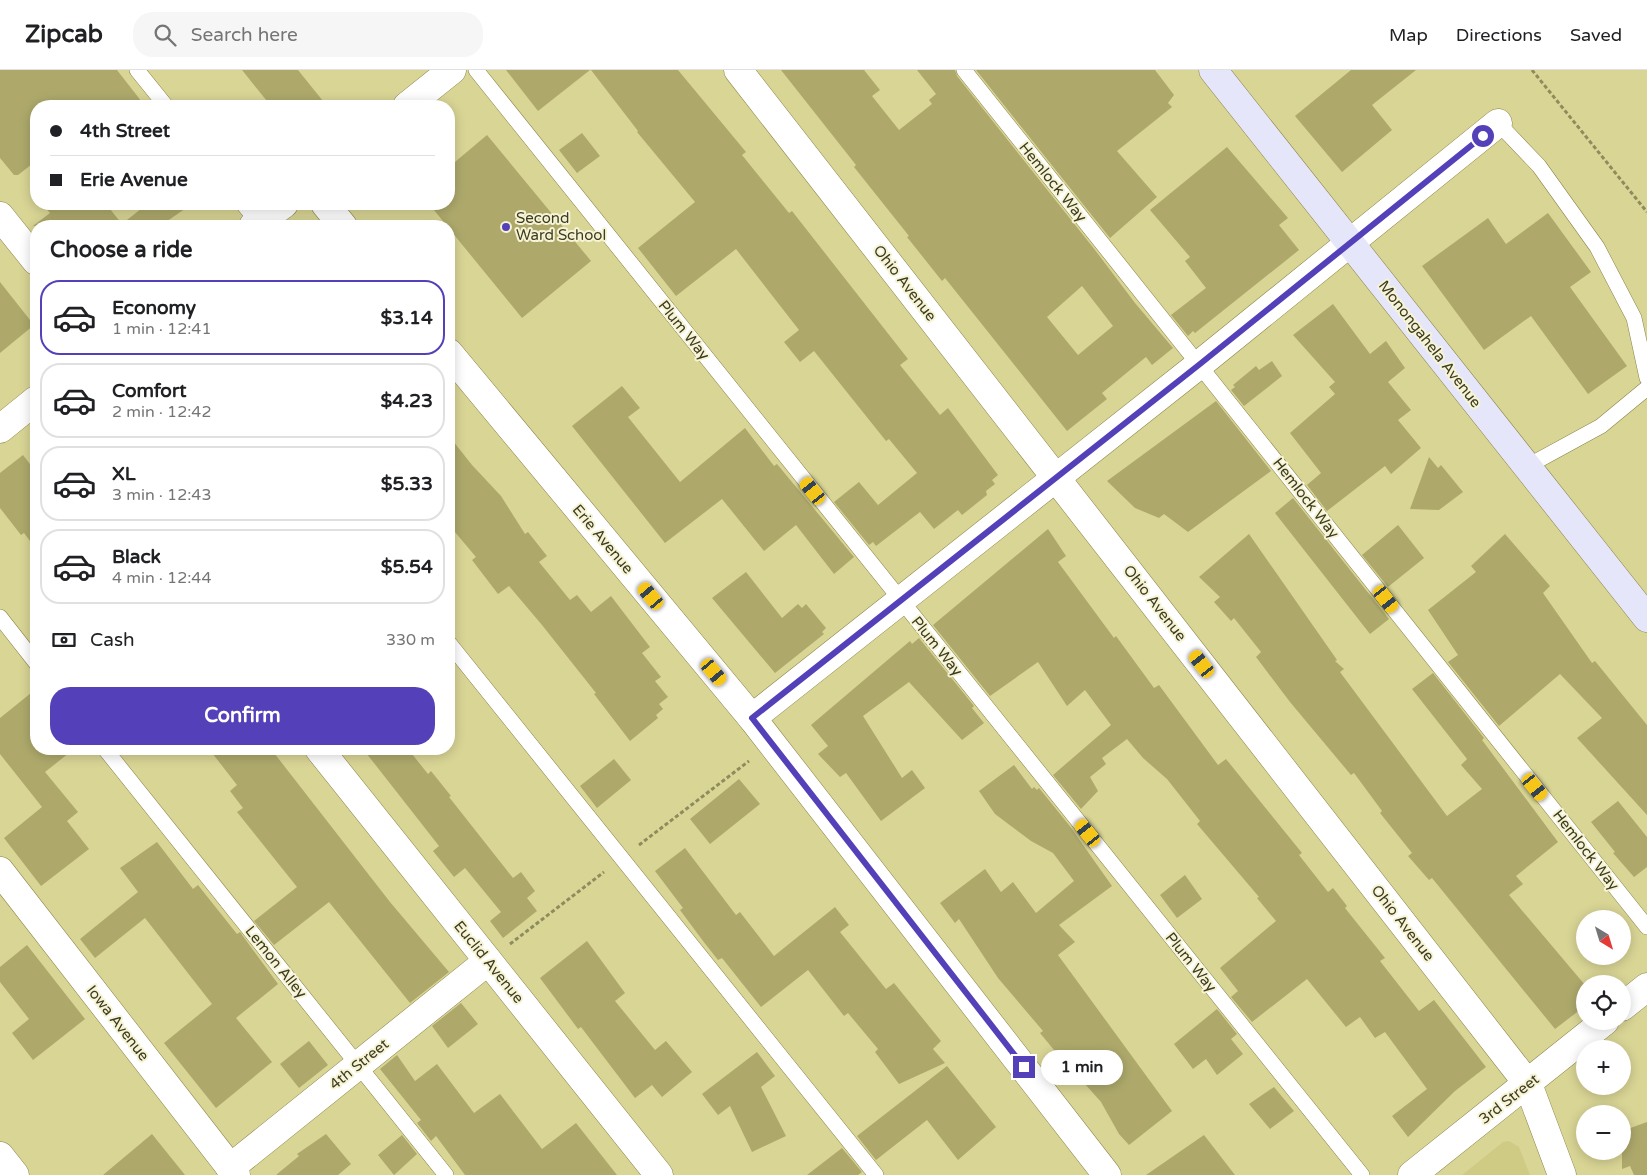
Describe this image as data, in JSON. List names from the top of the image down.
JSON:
{
  "streets": {
    "main road": ["Monongahela Avenue"],
    "street": [
      "Ohio Avenue",
      "Erie Avenue",
      "Euclid Avenue",
      "Iowa Avenue",
      "4th Street",
      "3rd Street"
    ],
    "lane": ["Hemlock Way", "Plum Way", "Lemon Alley"]
  },
  "crossings": [
    ["Ohio Avenue", "3rd Street"],
    ["Lemon Alley", "4th Street"],
    ["Euclid Avenue", "4th Street"],
    ["Iowa Avenue", "4th Street"]
  ],
  "places": ["Second Ward School"],
  "north": "bottom right",
  "page": {
    "header": "Zipcab",
    "search": "Search here",
    "nav": ["Map", "Directions", "Saved"],
    "banner": ["4th Street", "Erie Avenue"],
    "heading": "Choose a ride",
    "list": [
      {
        "name": "Economy",
        "note": "1 min · 12:41",
        "value": "$3.14"
      },
      {
        "name": "Comfort",
        "note": "2 min · 12:42",
        "value": "$4.23"
      },
      {
        "name": "XL",
        "note": "3 min · 12:43",
        "value": "$5.33"
      },
      {
        "name": "Black",
        "note": "4 min · 12:44",
        "value": "$5.54"
      }
    ],
    "pay": ["Cash", "330 m"],
    "buttons": "Confirm",
    "map_buttons": ["+", "−"],
    "bubble": "1 min"
  }
}
